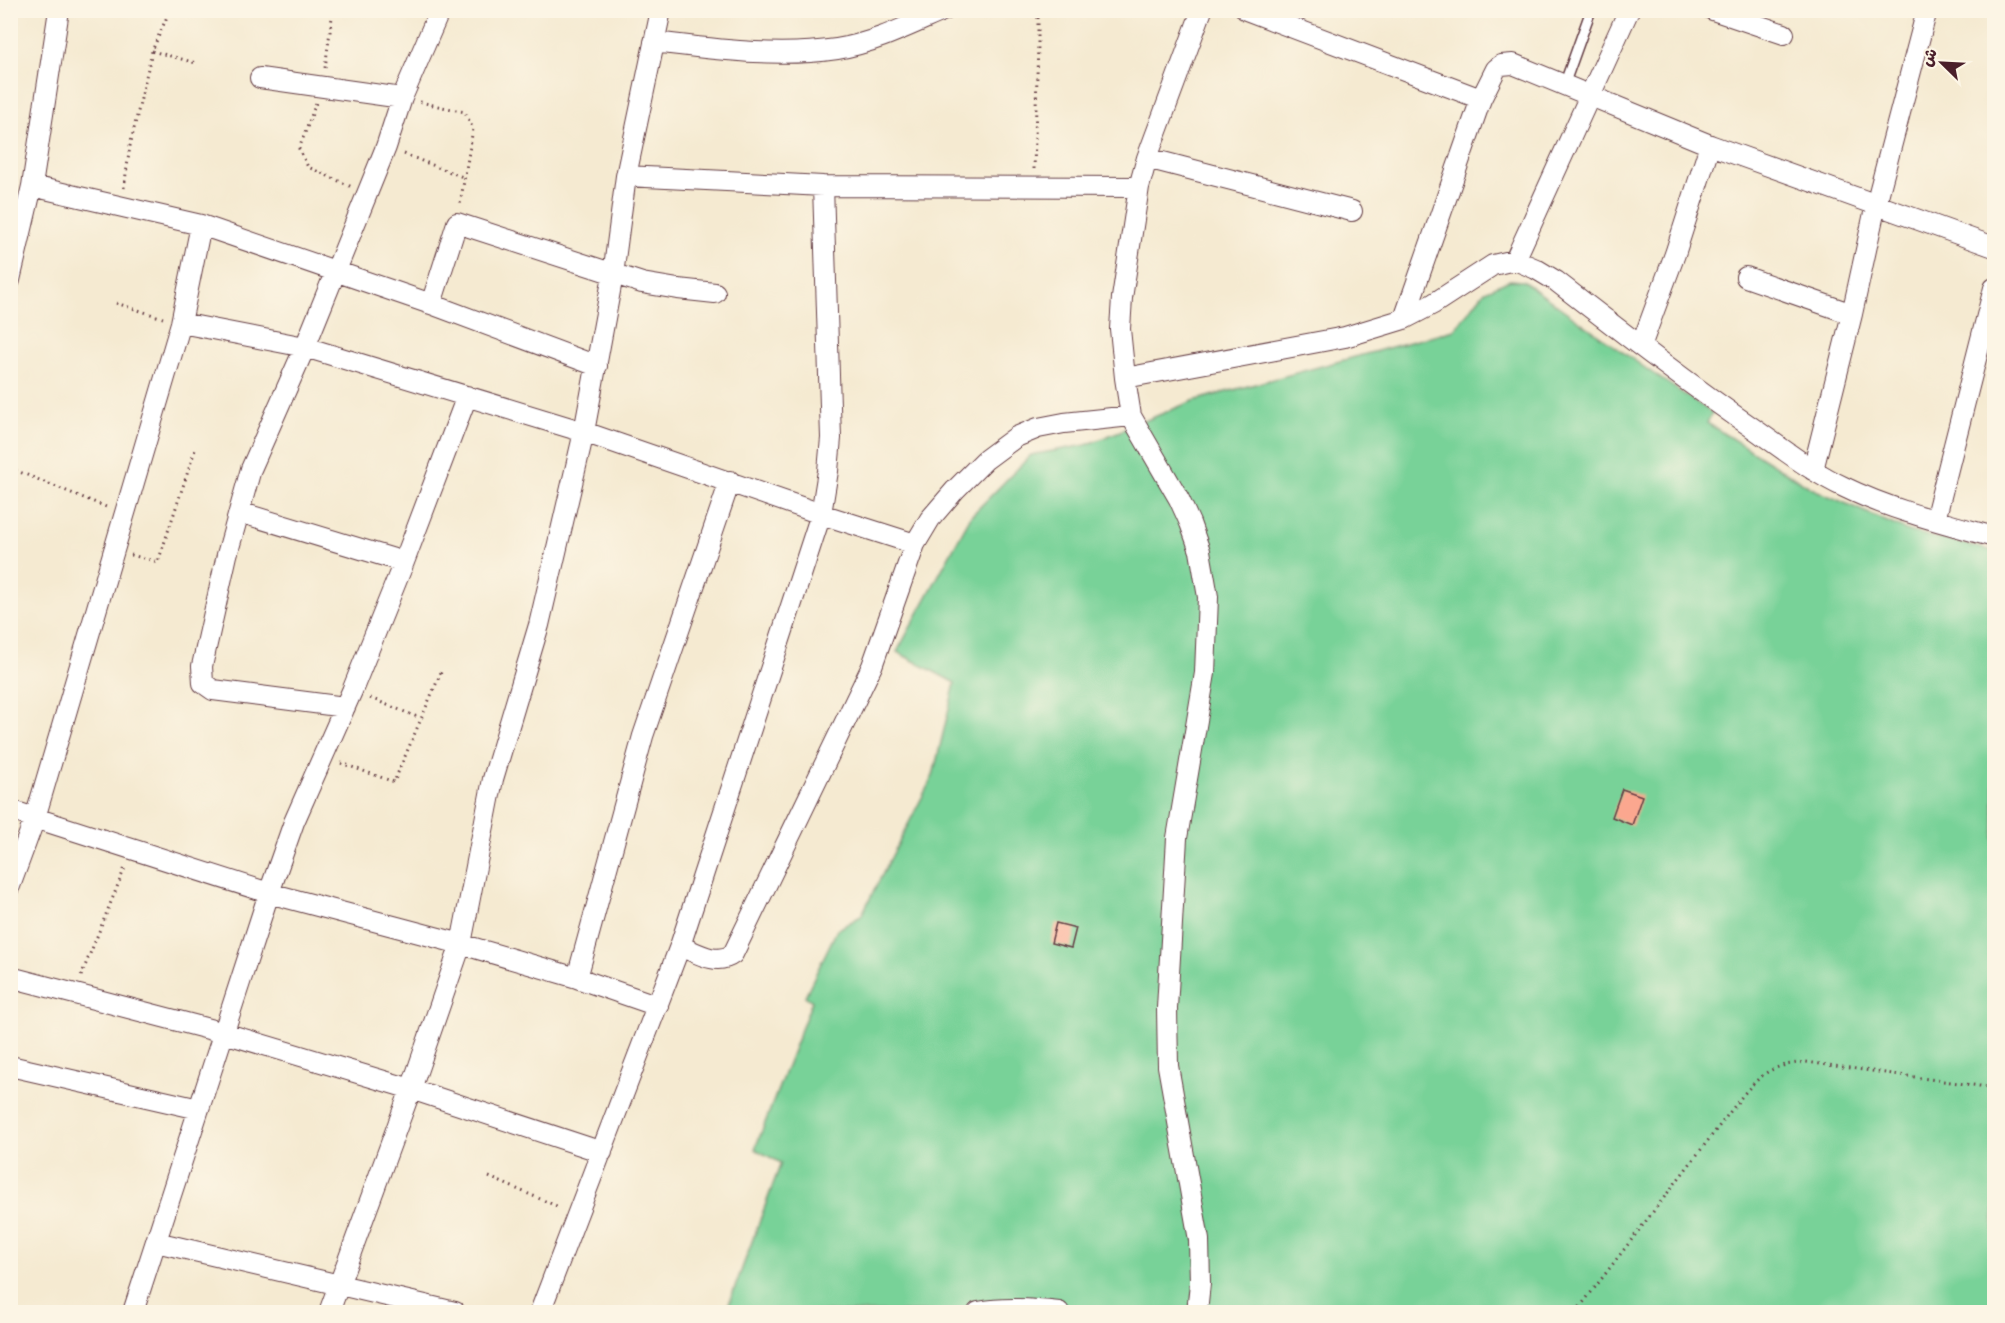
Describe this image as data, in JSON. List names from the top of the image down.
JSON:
{
  "north": "top left"
}
